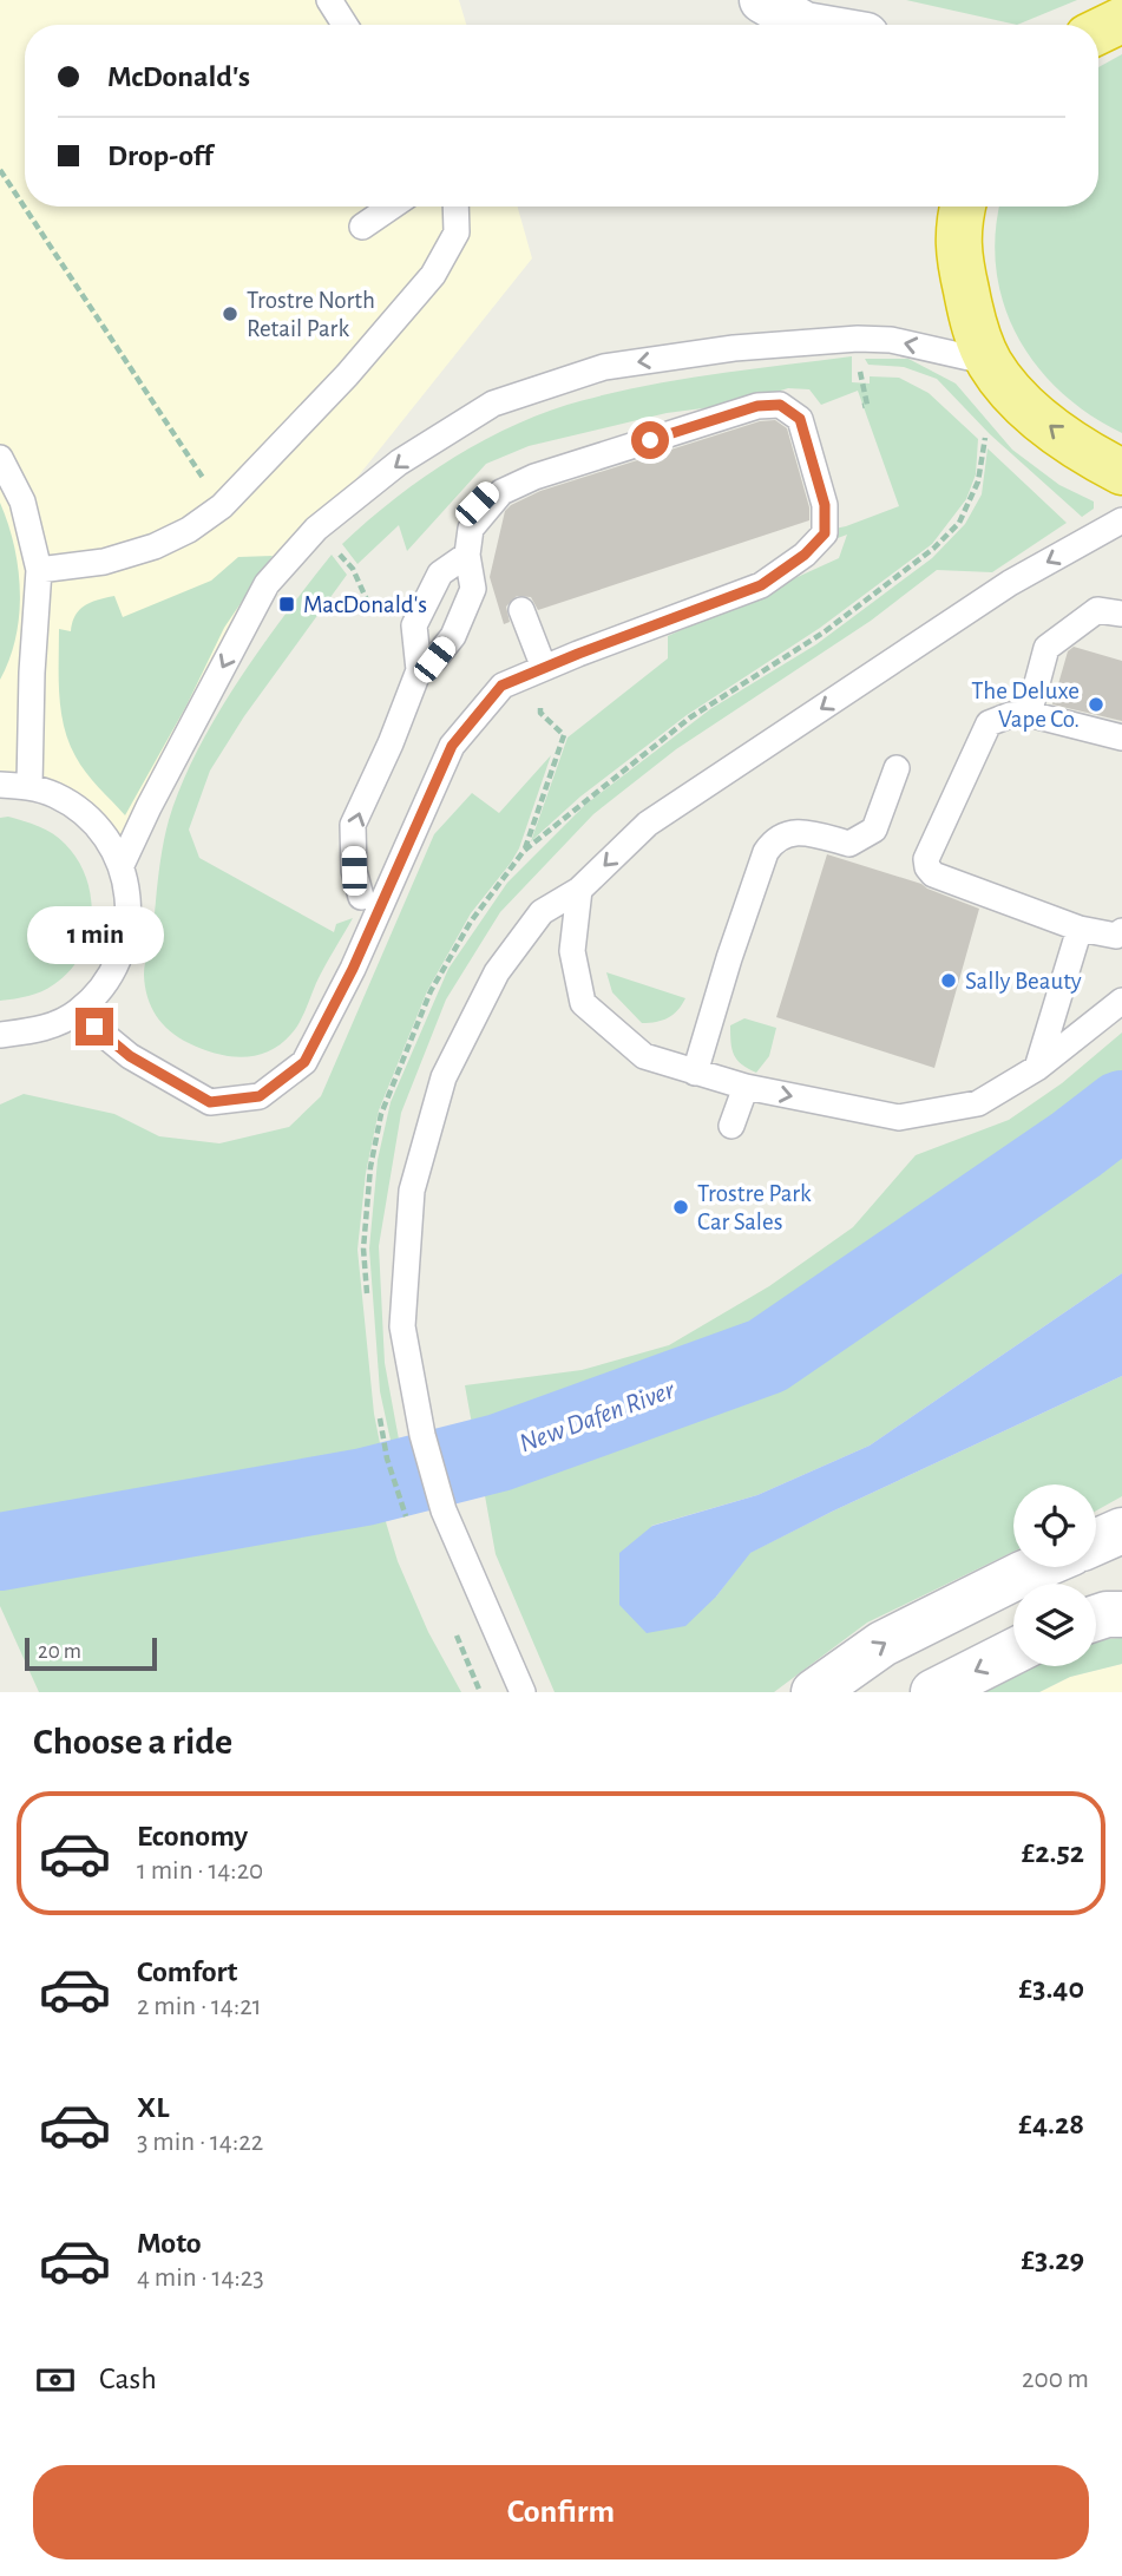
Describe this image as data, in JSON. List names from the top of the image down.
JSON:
{
  "water": ["New Dafen River"],
  "places": {
    "other": [
      "Trostre North Retail Park",
      "The Deluxe Vape Co.",
      "Sally Beauty",
      "Trostre Park Car Sales"
    ],
    "transit": ["MacDonald's"]
  },
  "scale_bar": "20 m",
  "page": {
    "banner": ["McDonald's", "Drop-off"],
    "bubble": "1 min",
    "scale": "20 m",
    "heading": "Choose a ride",
    "list": [
      {
        "name": "Economy",
        "note": "1 min · 14:20",
        "value": "£2.52"
      },
      {
        "name": "Comfort",
        "note": "2 min · 14:21",
        "value": "£3.40"
      },
      {
        "name": "XL",
        "note": "3 min · 14:22",
        "value": "£4.28"
      },
      {
        "name": "Moto",
        "note": "4 min · 14:23",
        "value": "£3.29"
      }
    ],
    "pay": ["Cash", "200 m"],
    "buttons": "Confirm"
  }
}
